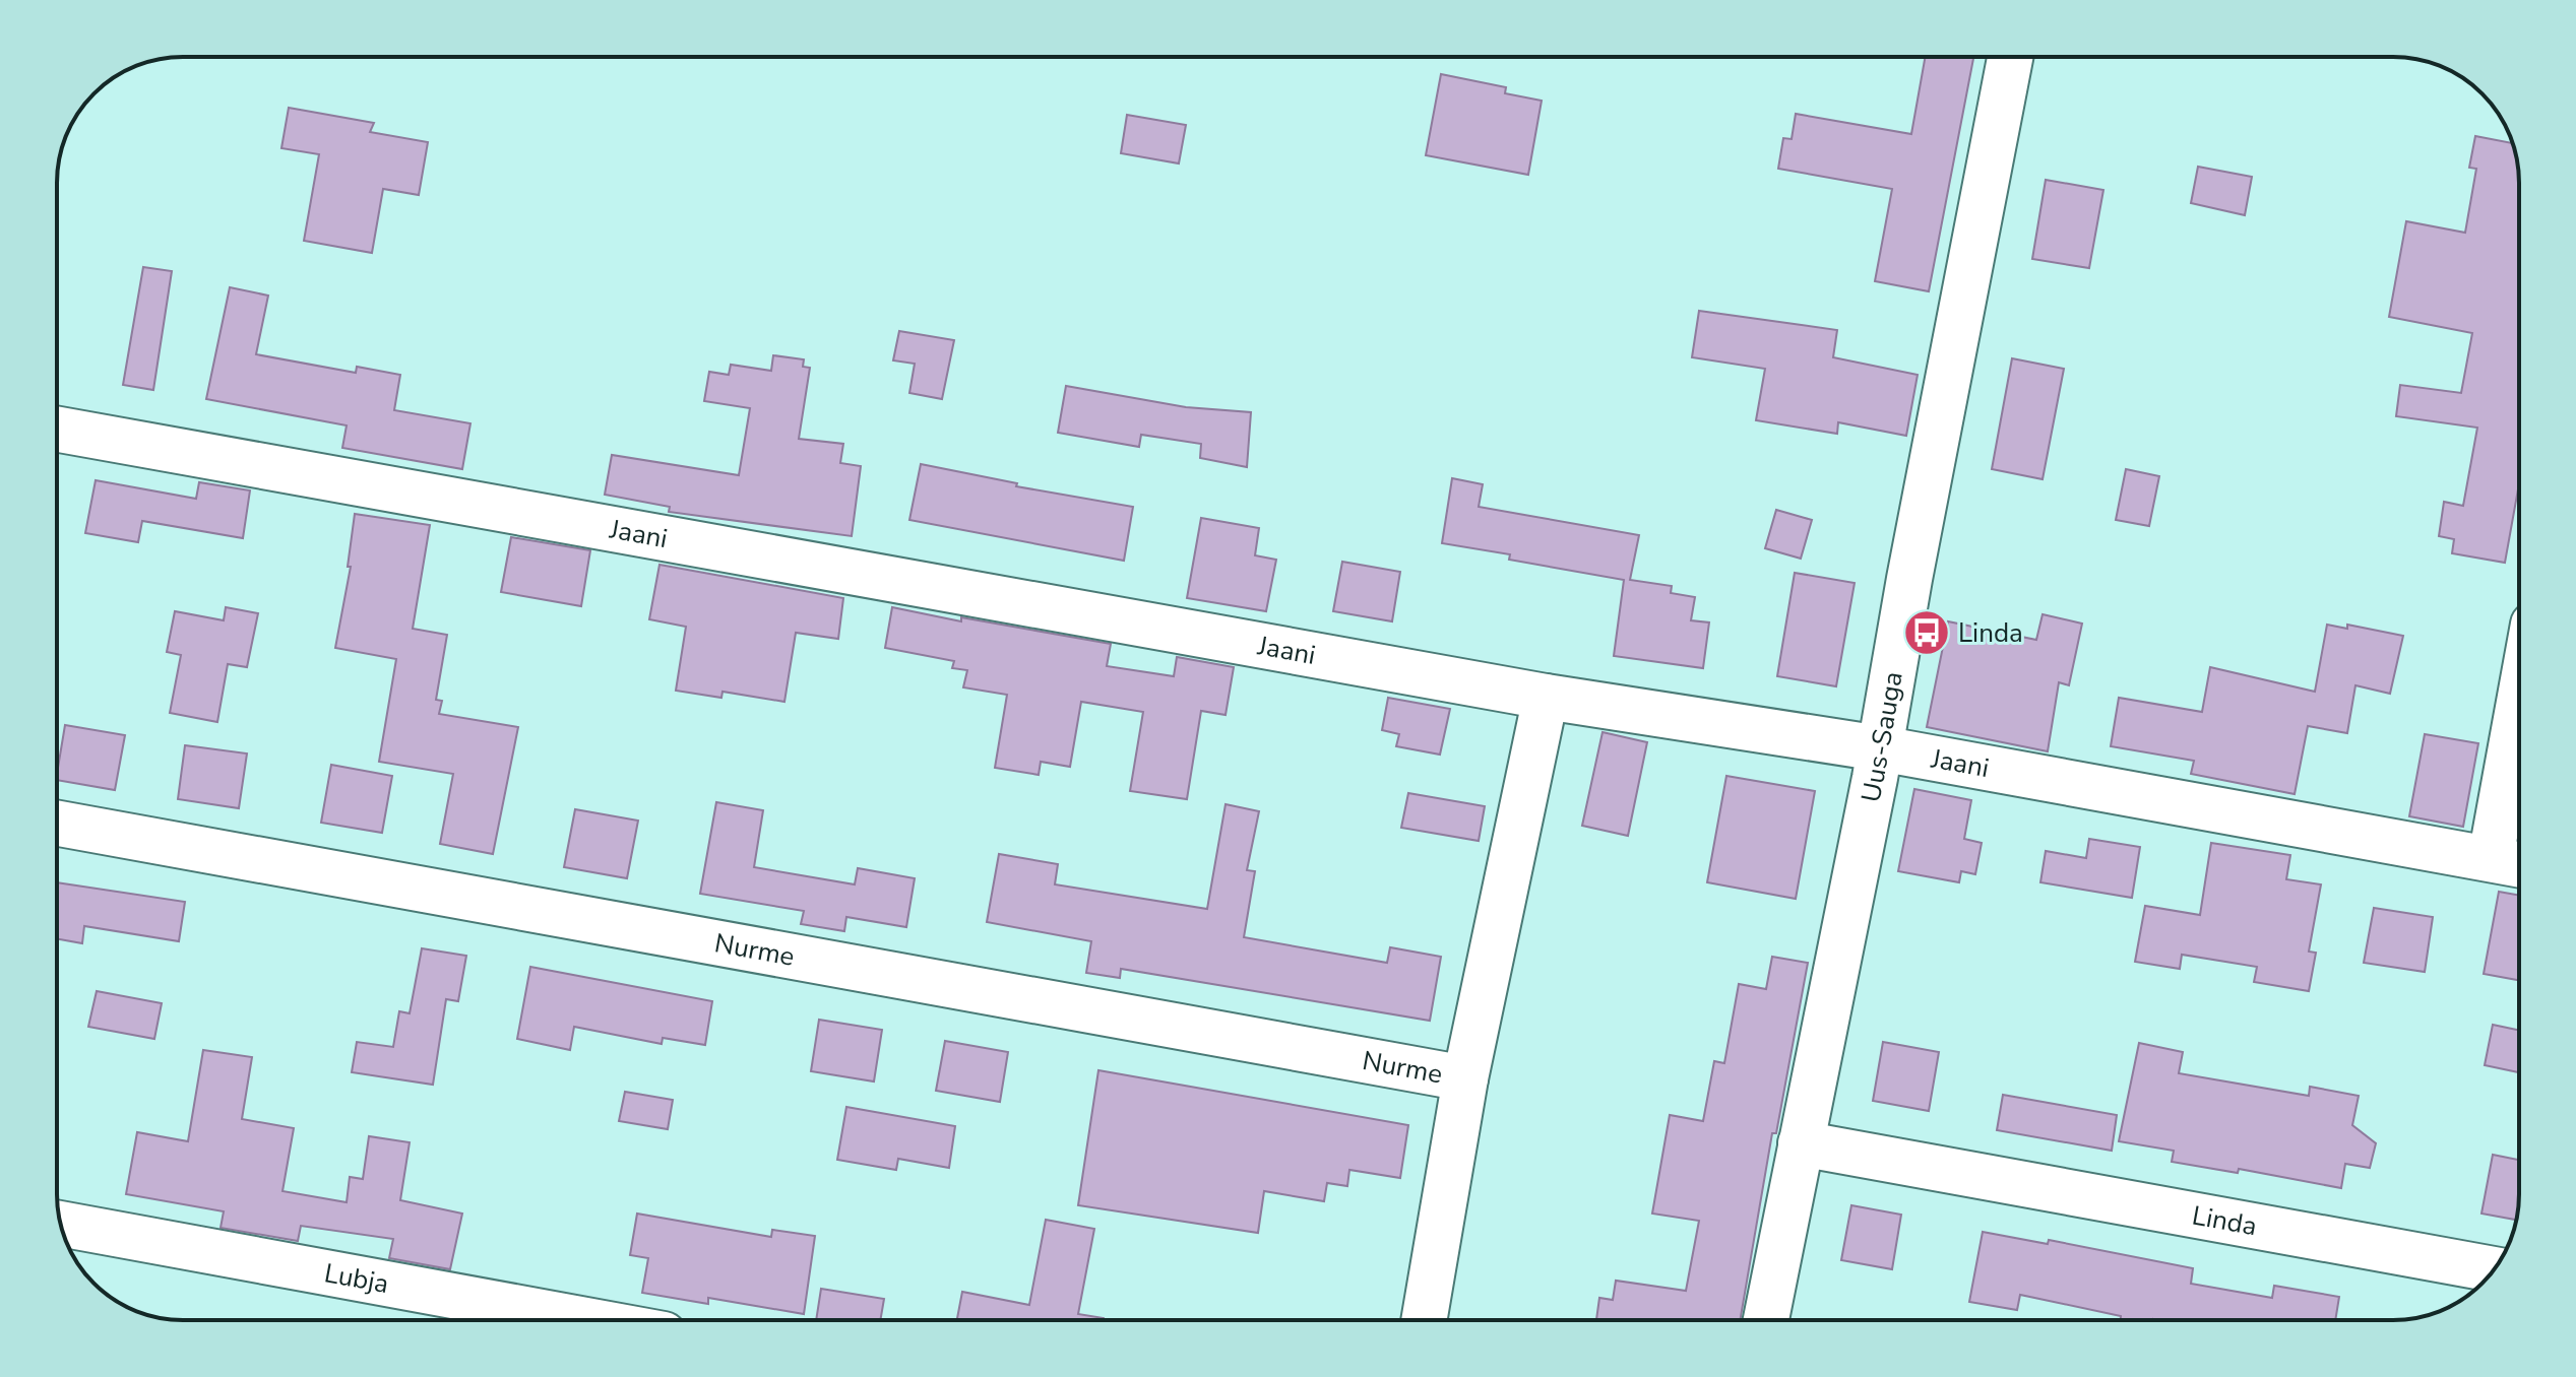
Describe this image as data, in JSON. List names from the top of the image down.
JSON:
{
  "streets": {
    "street": [
      "Jaani",
      "Uus-Sauga",
      "Nurme",
      "Linda",
      "Lubja"
    ]
  },
  "crossings": [
    ["Jaani", "Uus-Sauga"],
    ["Uus-Sauga", "Linda"]
  ],
  "places": {
    "bus stop": ["Linda"]
  }
}
